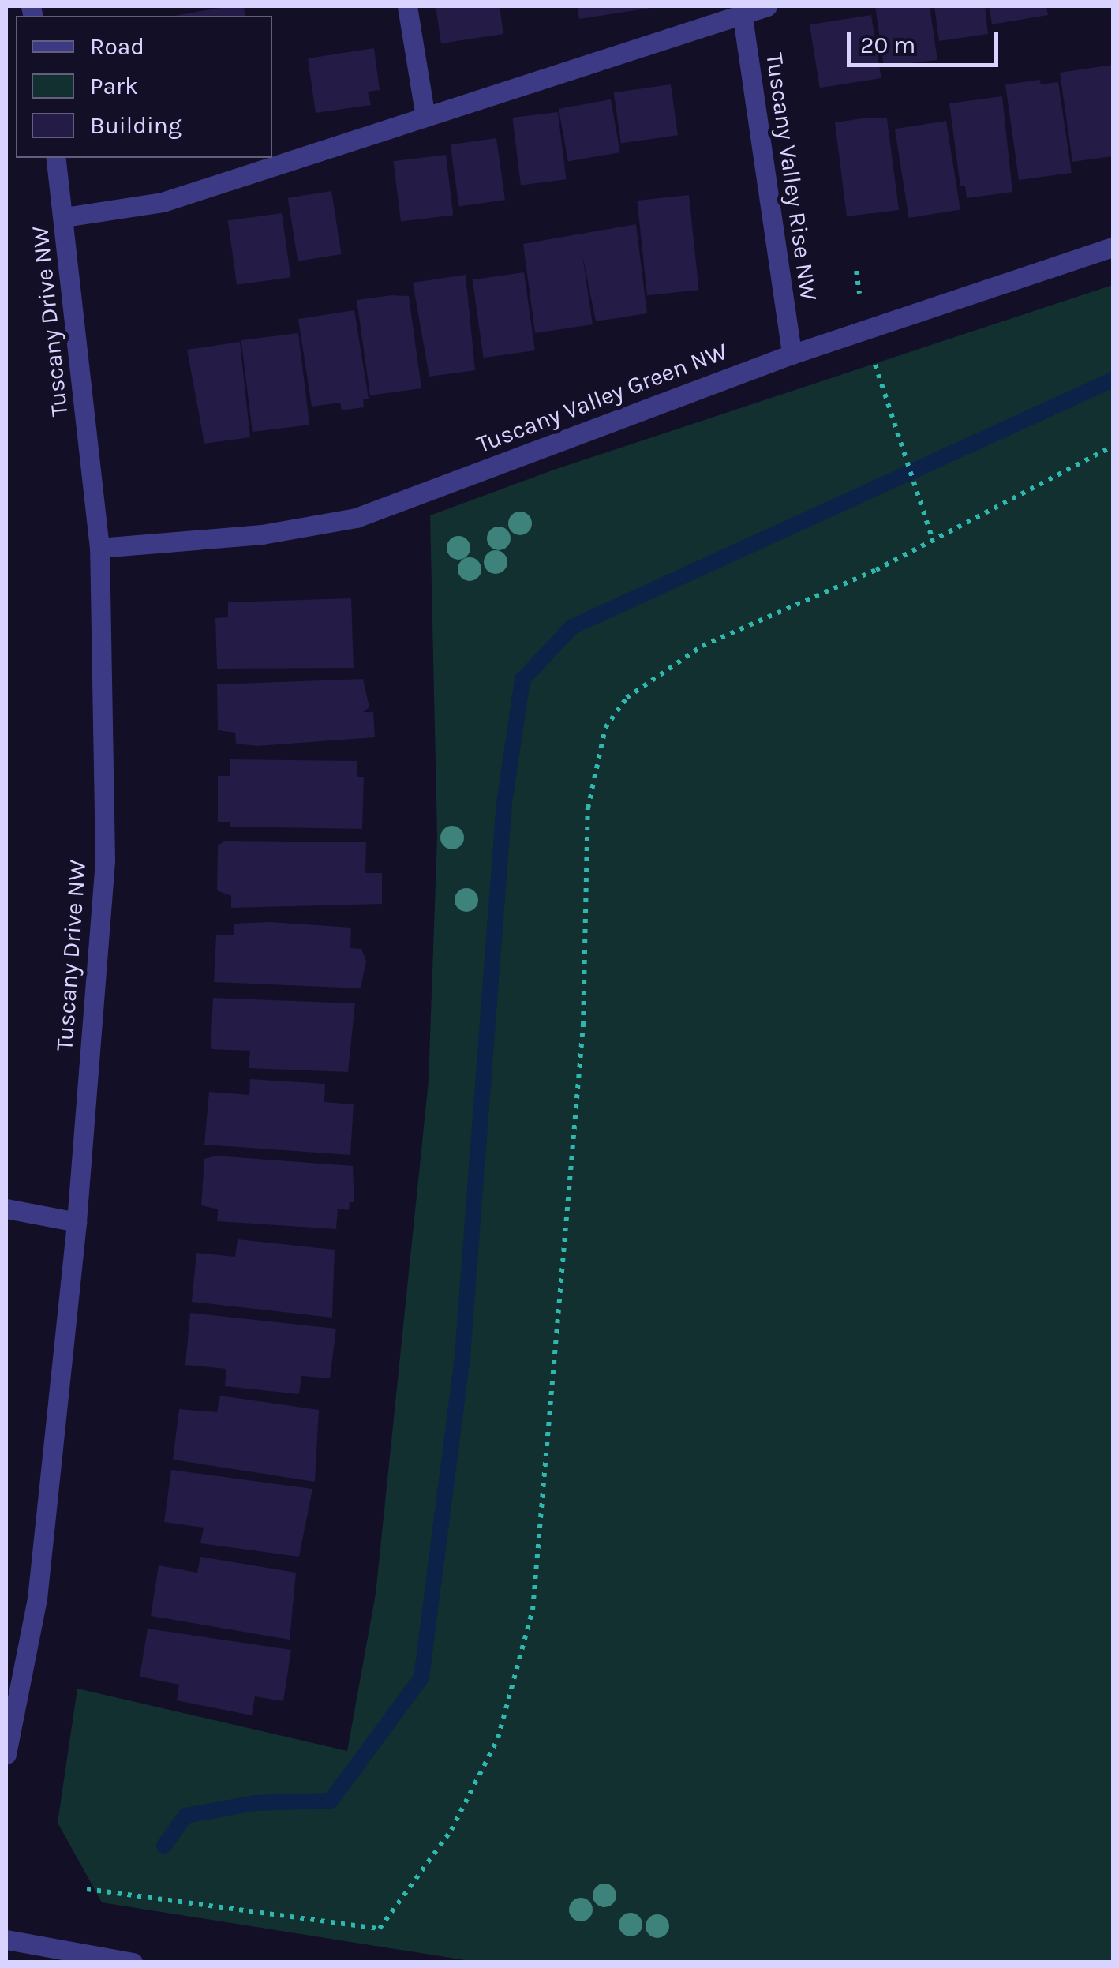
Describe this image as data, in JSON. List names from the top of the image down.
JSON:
{
  "streets": {
    "street": ["Tuscany Valley Rise NW", "Tuscany Drive NW", "Tuscany Valley Green NW"]
  },
  "crossings": [
    ["Tuscany Valley Rise NW", "Tuscany Valley Green NW"],
    ["Tuscany Drive NW", "Tuscany Valley Green NW"]
  ],
  "legend": ["Road", "Park", "Building"],
  "scale_bar": "20 m"
}
